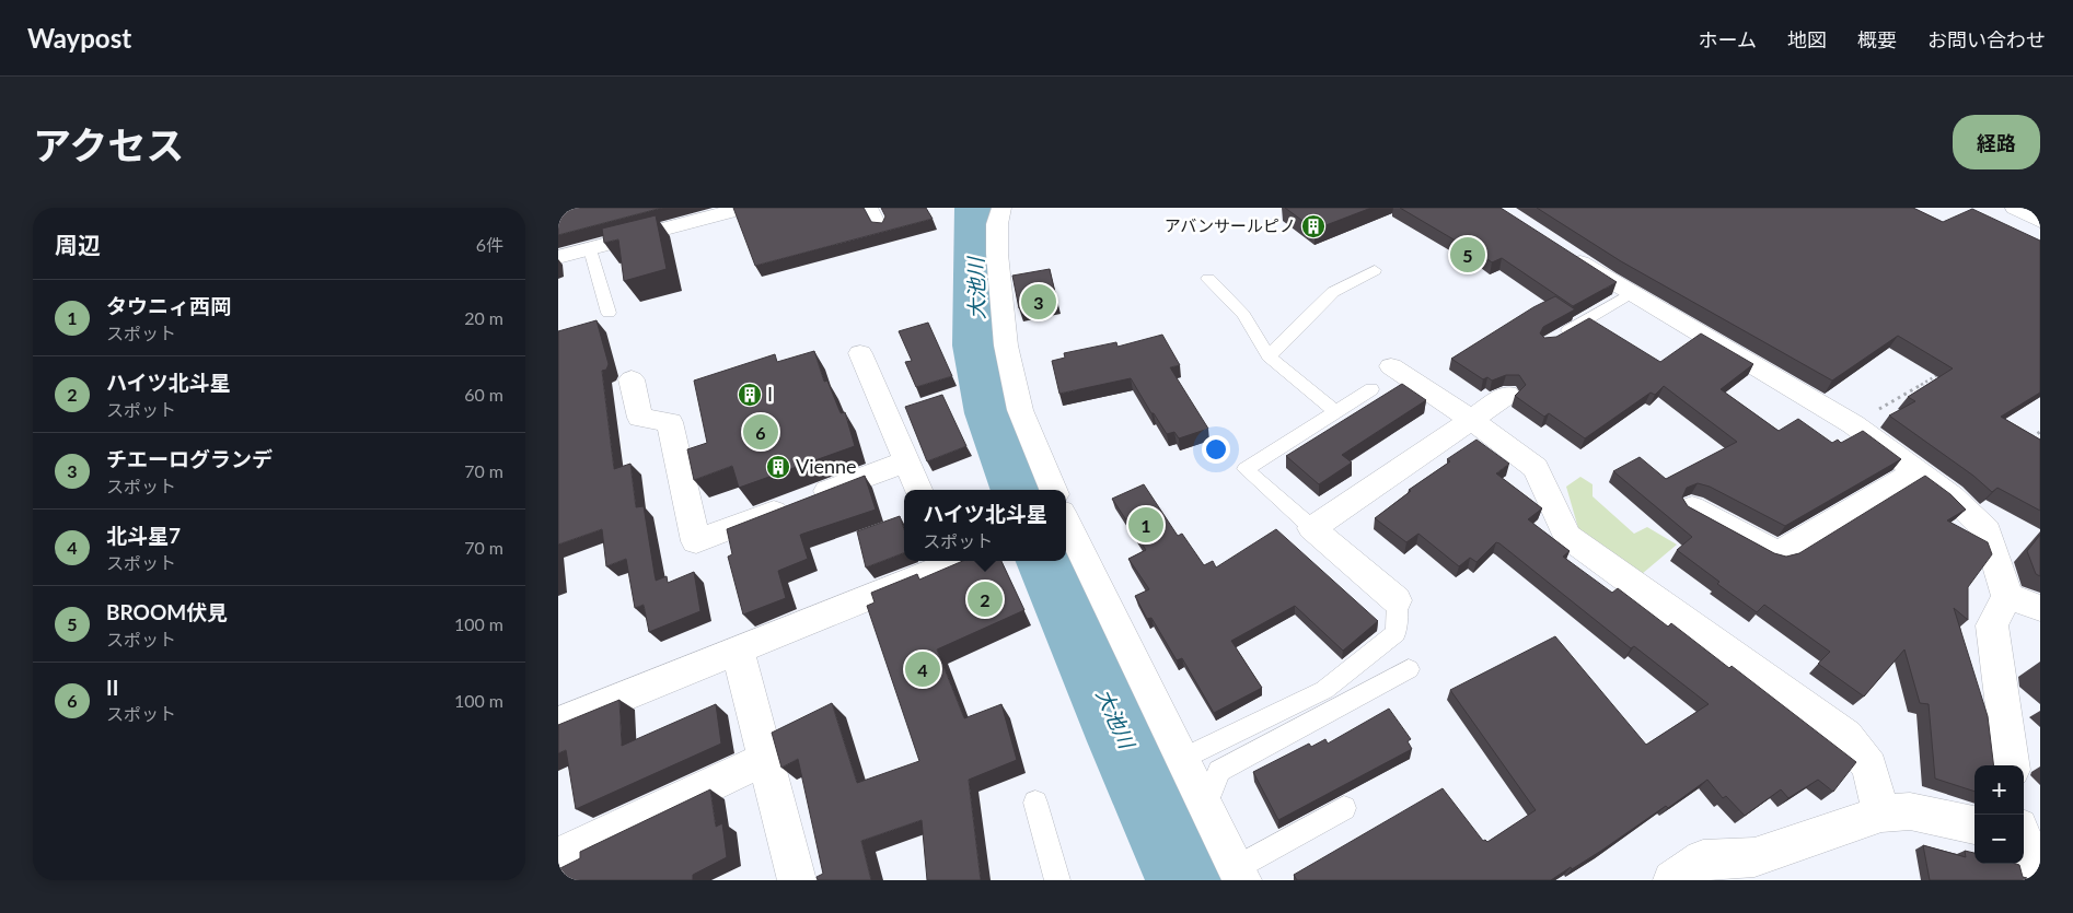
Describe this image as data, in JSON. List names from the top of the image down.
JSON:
{
  "water": ["大池川"],
  "places": {
    "building": ["アバンサールピノ", "I", "Vienne"]
  },
  "page": {
    "header": "Waypost",
    "nav": [
      "ホーム",
      "地図",
      "概要",
      "お問い合わせ"
    ],
    "title": "アクセス",
    "buttons": "経路",
    "heading": ["周辺", "6件"],
    "pins": [
      "5",
      "3",
      "6",
      "1",
      "2",
      "4"
    ],
    "list": [
      {
        "mark": "1",
        "name": "タウニィ西岡",
        "note": "スポット",
        "value": "20 m"
      },
      {
        "mark": "2",
        "name": "ハイツ北斗星",
        "note": "スポット",
        "value": "60 m"
      },
      {
        "mark": "3",
        "name": "チエーログランデ",
        "note": "スポット",
        "value": "70 m"
      },
      {
        "mark": "4",
        "name": "北斗星7",
        "note": "スポット",
        "value": "70 m"
      },
      {
        "mark": "5",
        "name": "BROOM伏見",
        "note": "スポット",
        "value": "100 m"
      },
      {
        "mark": "6",
        "name": "II",
        "note": "スポット",
        "value": "100 m"
      }
    ],
    "popup": ["ハイツ北斗星", "スポット"],
    "map_buttons": ["+", "−"]
  }
}
